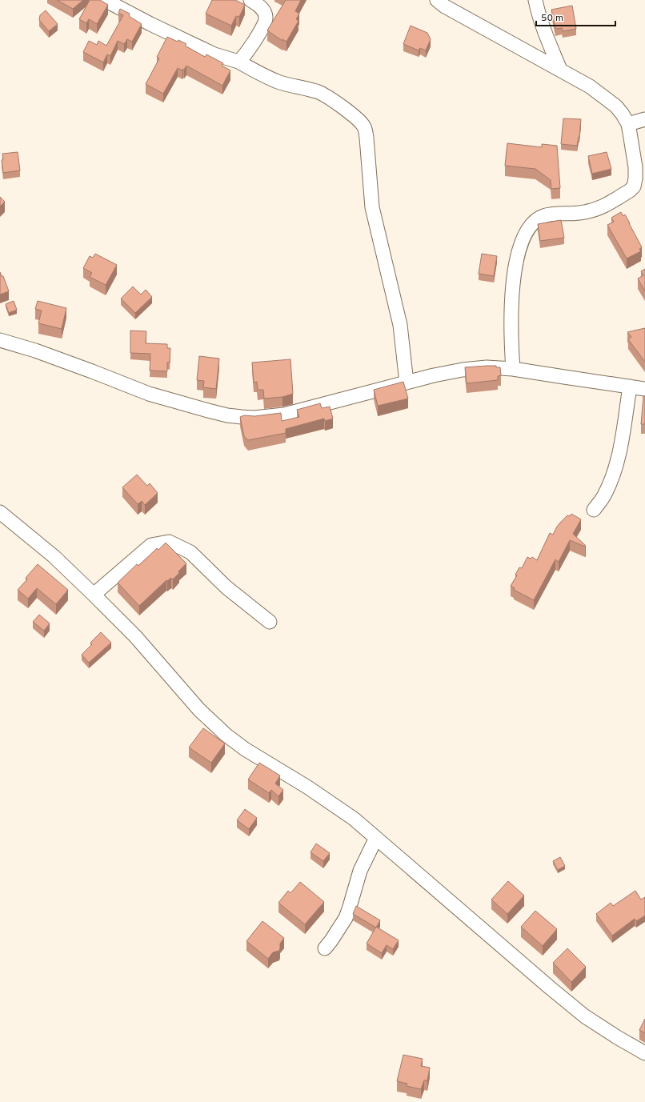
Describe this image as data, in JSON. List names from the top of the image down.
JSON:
{
  "scale_bar": "50 m"
}
